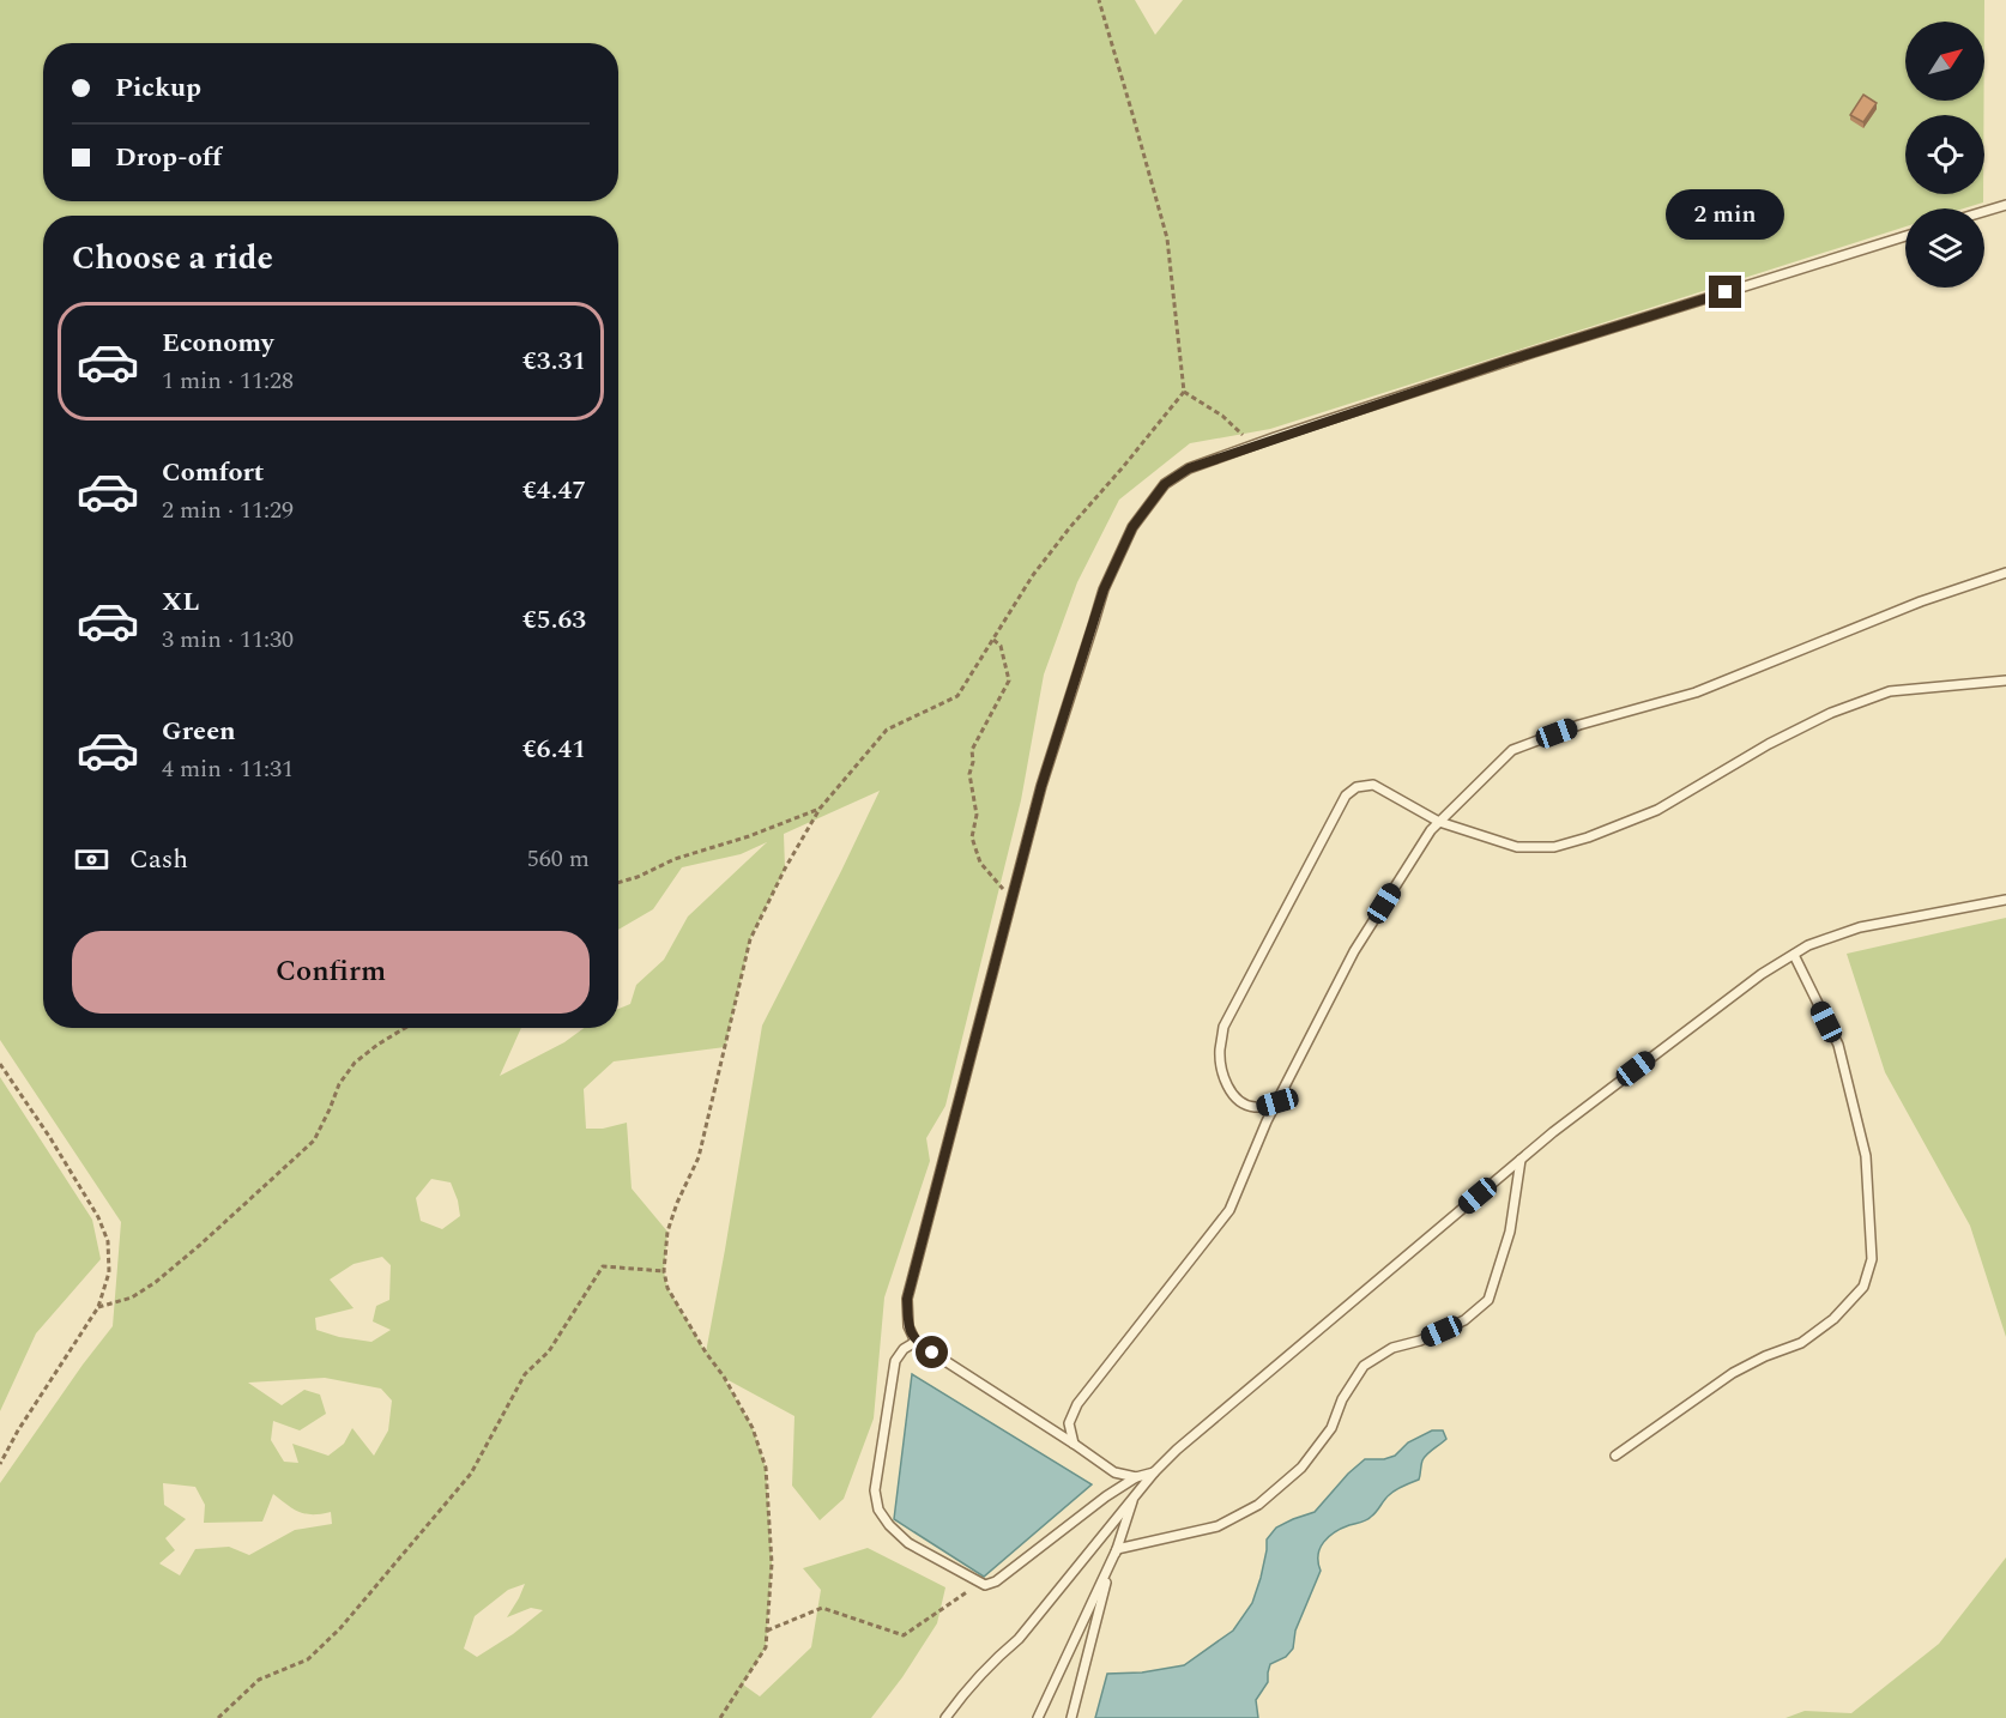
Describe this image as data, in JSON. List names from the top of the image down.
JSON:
{
  "north": "top right",
  "page": {
    "banner": ["Pickup", "Drop-off"],
    "bubble": "2 min",
    "heading": "Choose a ride",
    "list": [
      {
        "name": "Economy",
        "note": "1 min · 11:28",
        "value": "€3.31"
      },
      {
        "name": "Comfort",
        "note": "2 min · 11:29",
        "value": "€4.47"
      },
      {
        "name": "XL",
        "note": "3 min · 11:30",
        "value": "€5.63"
      },
      {
        "name": "Green",
        "note": "4 min · 11:31",
        "value": "€6.41"
      }
    ],
    "pay": ["Cash", "560 m"],
    "buttons": "Confirm"
  }
}
